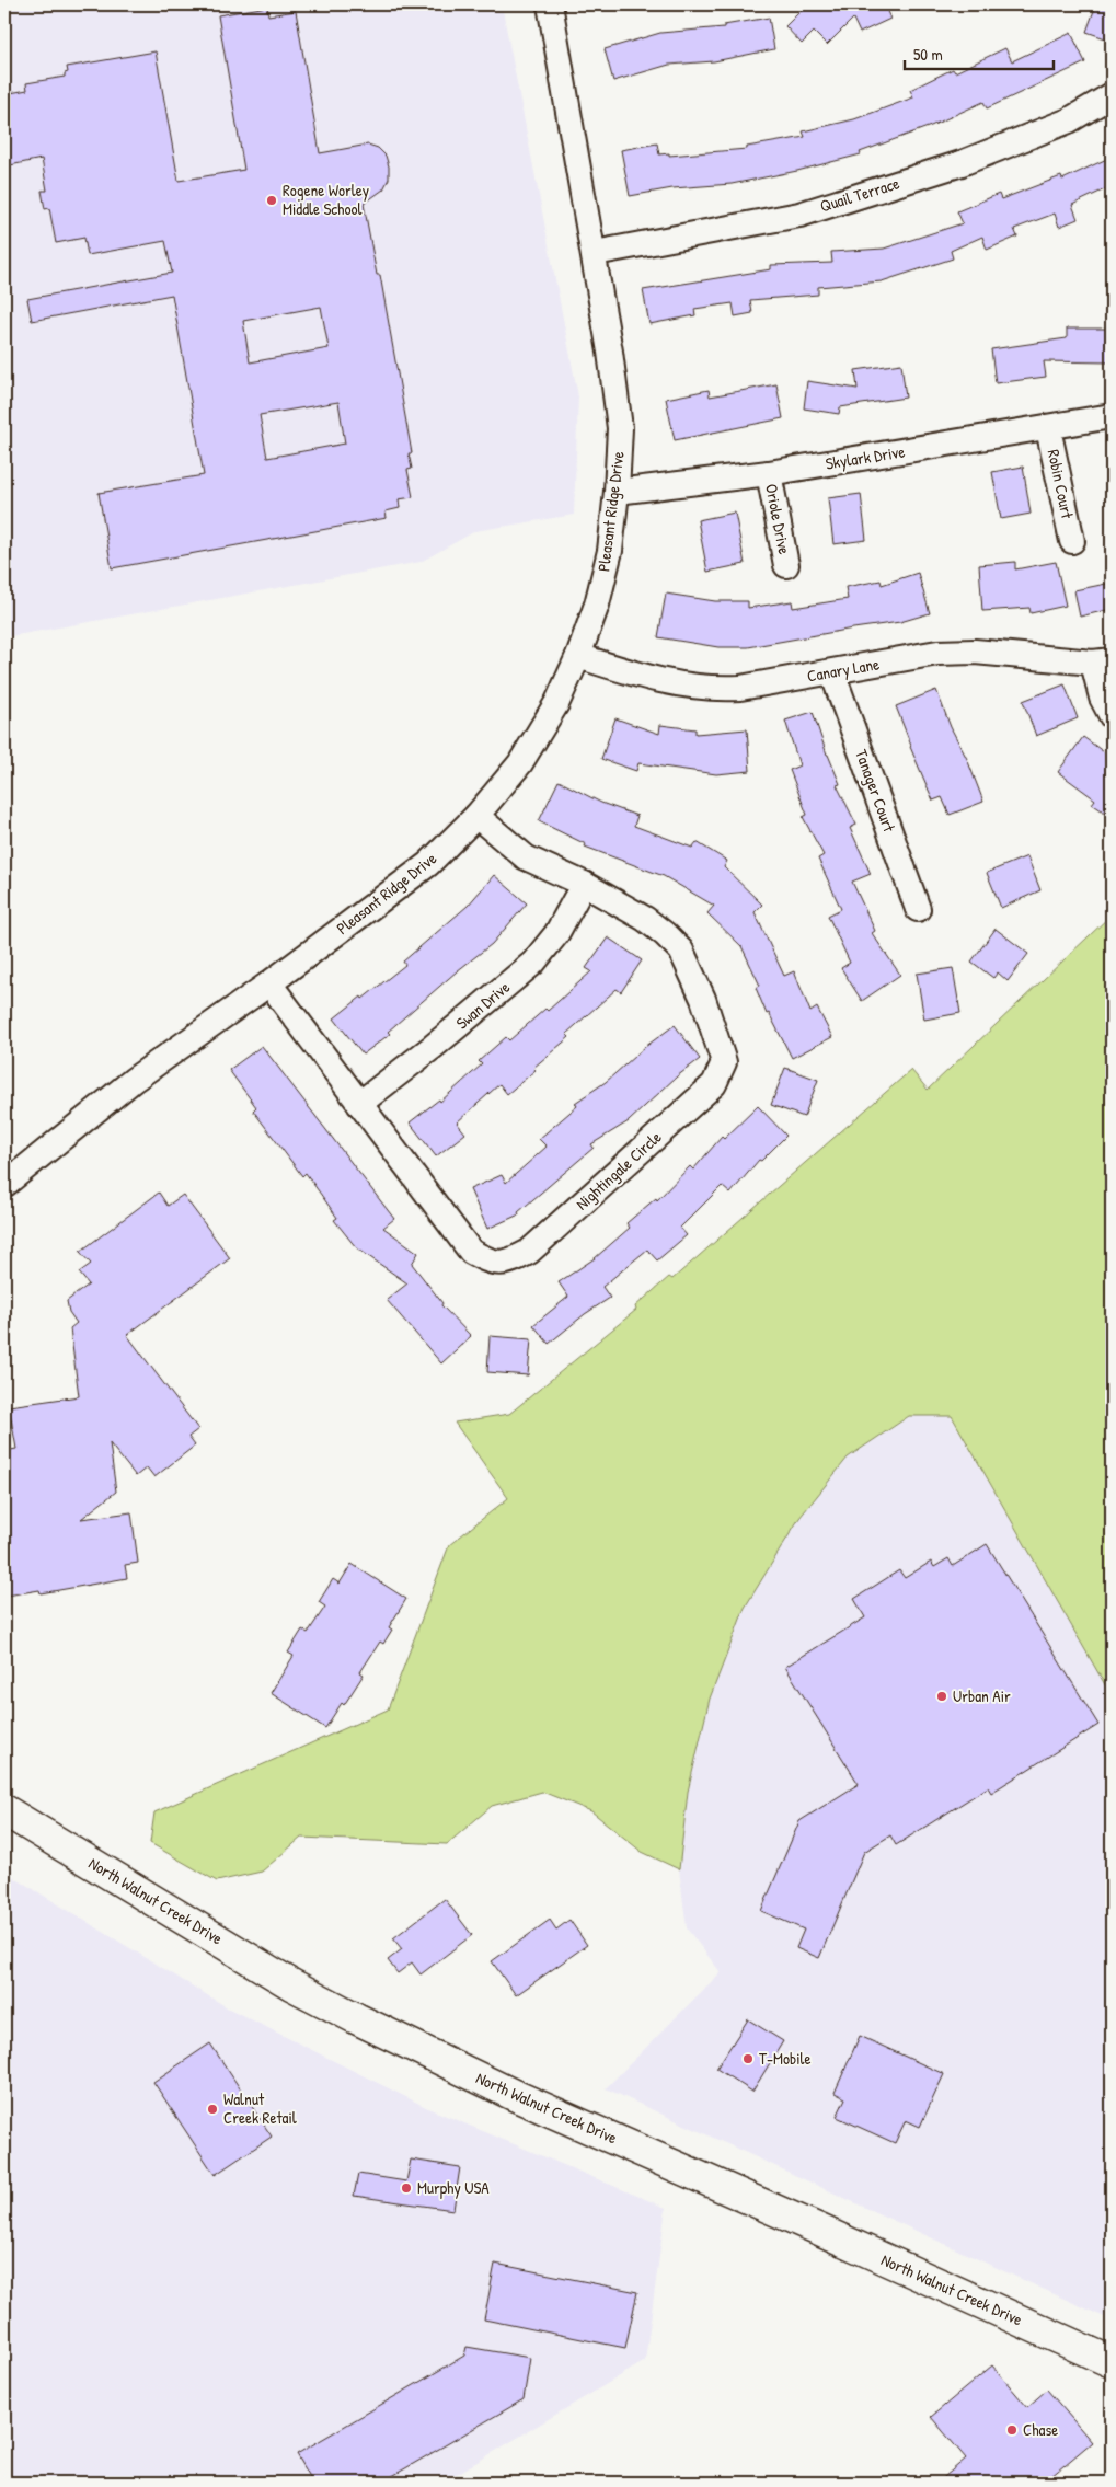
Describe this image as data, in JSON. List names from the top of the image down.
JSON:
{
  "streets": {
    "main road": ["North Walnut Creek Drive"],
    "street": [
      "Quail Terrace",
      "Skylark Drive",
      "Robin Court",
      "Pleasant Ridge Drive",
      "Oriole Drive",
      "Canary Lane",
      "Tanager Court",
      "Swan Drive",
      "Nightingale Circle"
    ]
  },
  "crossings": [
    ["Quail Terrace", "Pleasant Ridge Drive"],
    ["Skylark Drive", "Robin Court"],
    ["Skylark Drive", "Pleasant Ridge Drive"],
    ["Skylark Drive", "Oriole Drive"],
    ["Pleasant Ridge Drive", "Canary Lane"],
    ["Pleasant Ridge Drive", "Nightingale Circle"],
    ["Canary Lane", "Tanager Court"],
    ["Swan Drive", "Nightingale Circle"]
  ],
  "places": [
    "Rogene Worley Middle School",
    "Urban Air",
    "T-Mobile",
    "Walnut Creek Retail",
    "Murphy USA",
    "Chase"
  ],
  "scale_bar": "50 m"
}
